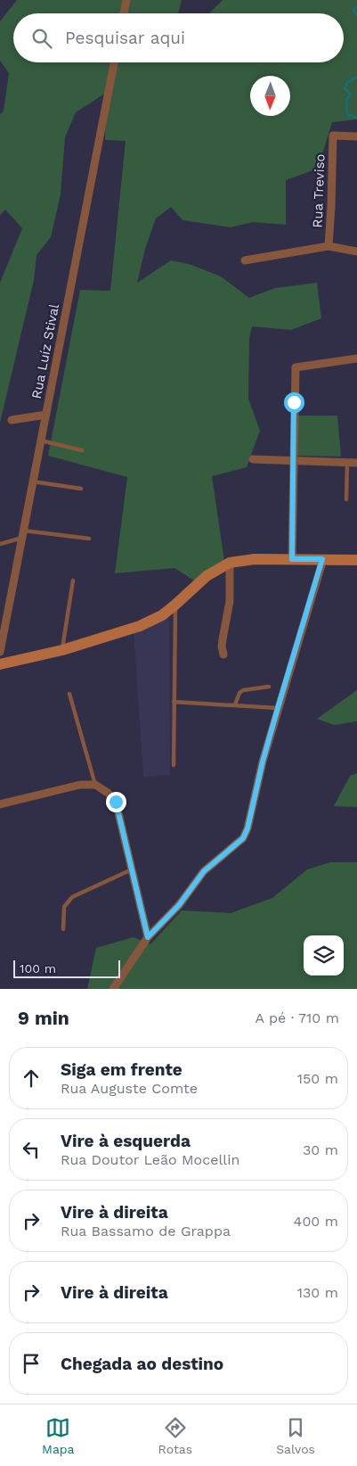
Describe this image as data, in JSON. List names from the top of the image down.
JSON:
{
  "streets": {
    "street": ["Rua Treviso", "Rua Luíz Stival"]
  },
  "scale_bar": "100 m",
  "north": "bottom",
  "page": {
    "search": "Pesquisar aqui",
    "scale": "100 m",
    "heading": ["9 min", "A pé · 710 m"],
    "list": [
      ["Siga em frente", "Rua Auguste Comte", "150 m"],
      ["Vire à esquerda", "Rua Doutor Leão Mocellin", "30 m"],
      ["Vire à direita", "Rua Bassamo de Grappa", "400 m"],
      ["Vire à direita", "130 m"],
      "Chegada ao destino"
    ],
    "nav": ["Mapa", "Rotas", "Salvos"]
  }
}
